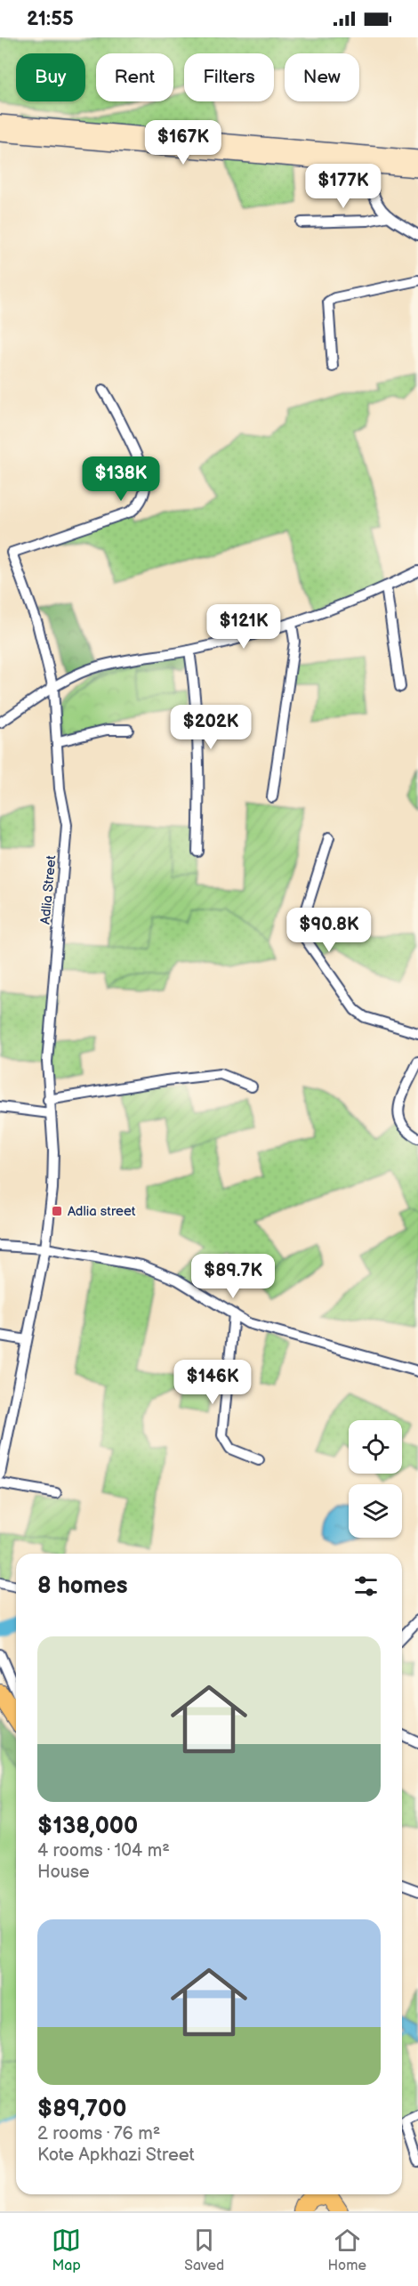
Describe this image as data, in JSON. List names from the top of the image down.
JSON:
{
  "streets": {
    "street": ["Adlia Street"]
  },
  "places": {
    "transit": ["Adlia street"]
  },
  "page": {
    "status": "21:55",
    "chip": [
      "Buy",
      "Rent",
      "Filters",
      "New"
    ],
    "price": [
      "$167K",
      "$177K",
      "$138K",
      "$121K",
      "$202K",
      "$90.8K",
      "$89.7K",
      "$146K"
    ],
    "heading": "8 homes",
    "list": [
      {
        "name": "$138,000",
        "note": "4 rooms · 104 m² · House"
      },
      {
        "name": "$89,700",
        "note": "2 rooms · 76 m² · Kote Apkhazi Street"
      }
    ],
    "tabs": ["Map", "Saved", "Home"]
  }
}
